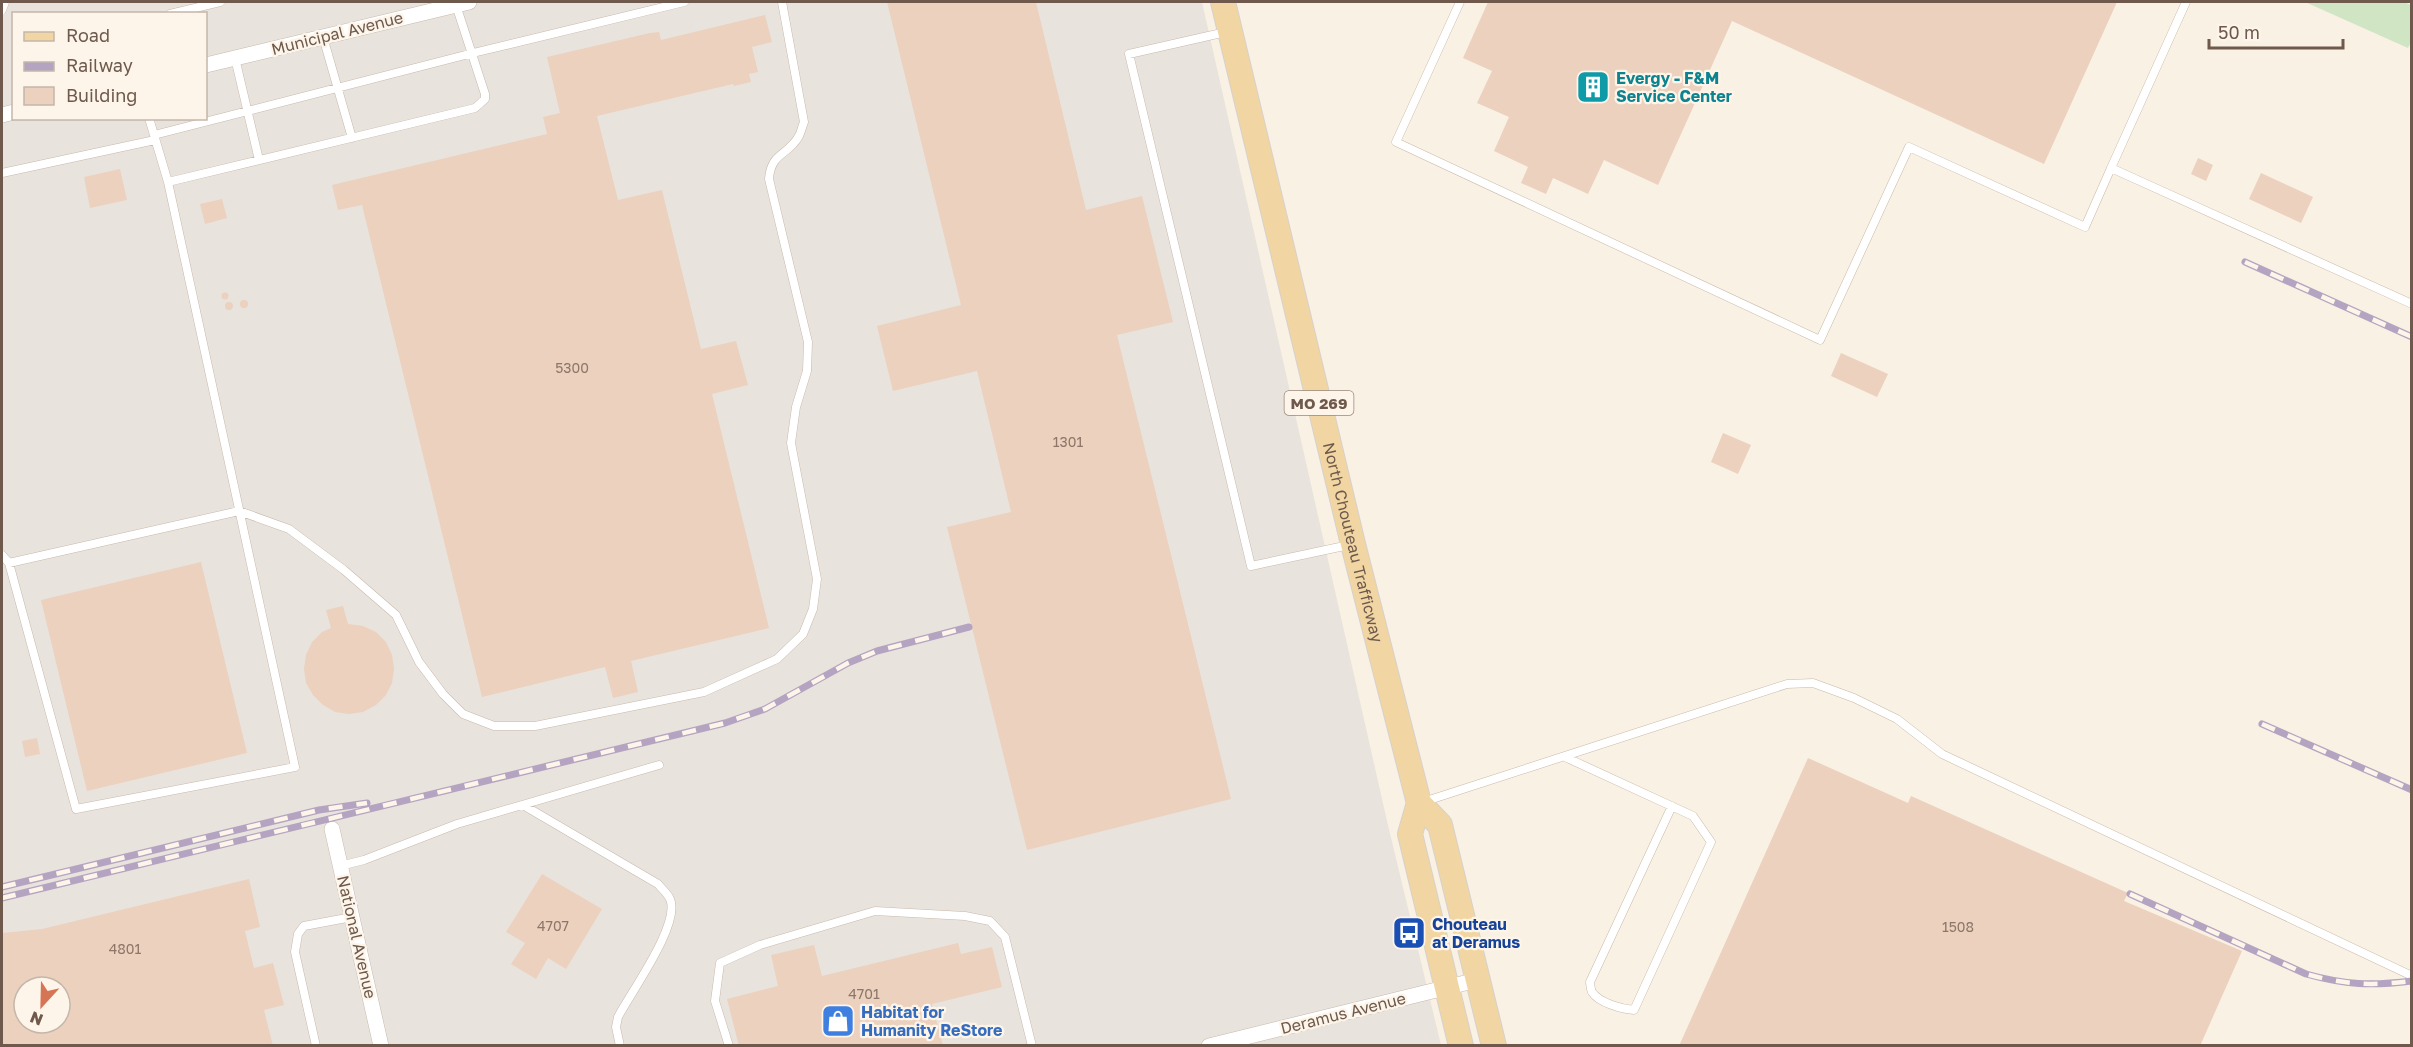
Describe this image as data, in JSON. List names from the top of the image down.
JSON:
{
  "streets": {
    "main road": ["MO 269", "North Chouteau Trafficway"],
    "street": ["Municipal Avenue", "National Avenue", "Deramus Avenue"]
  },
  "crossings": [
    ["North Chouteau Trafficway", "Deramus Avenue"]
  ],
  "places": {
    "building": ["Evergy - F&M Service Center"],
    "bus stop": ["Chouteau at Deramus"],
    "shop": ["Habitat for Humanity ReStore"]
  },
  "house_numbers": [
    "5300",
    "1301",
    "4707",
    "1508",
    "4801",
    "4701"
  ],
  "legend": ["Road", "Railway", "Building"],
  "scale_bar": "50 m",
  "north": "bottom"
}
